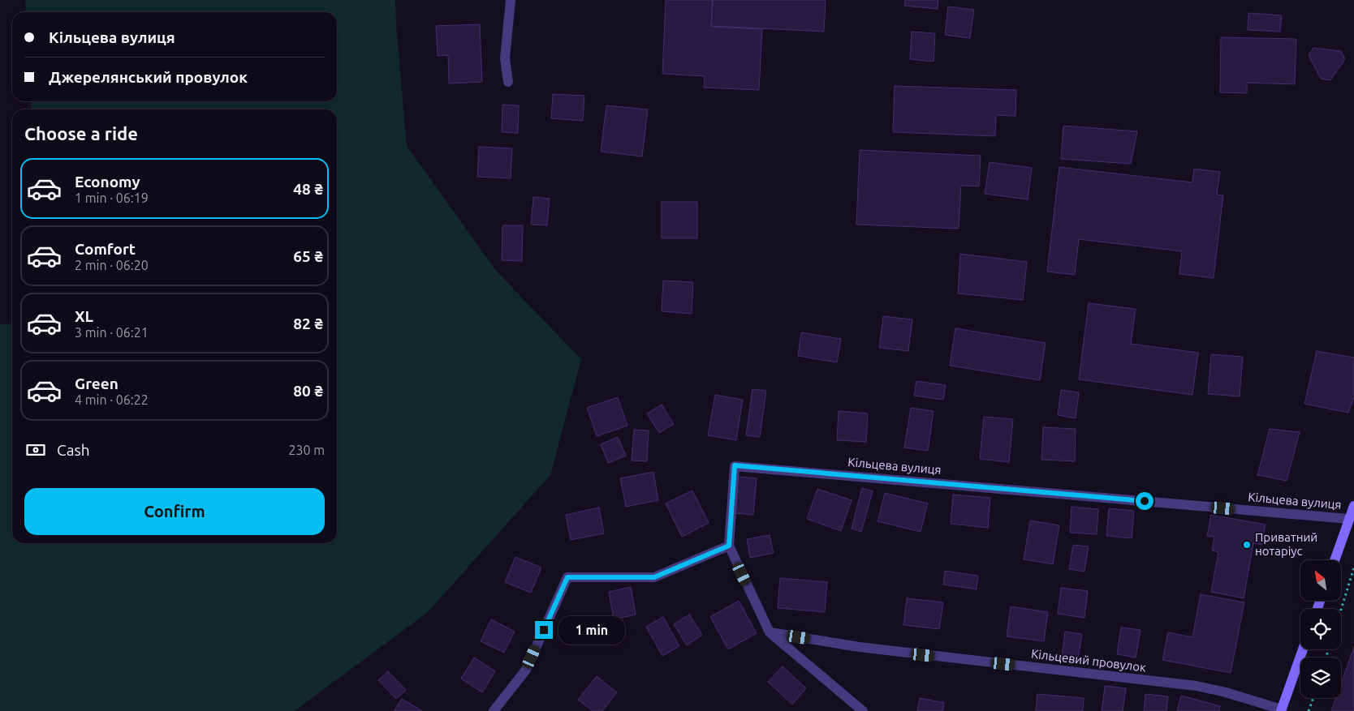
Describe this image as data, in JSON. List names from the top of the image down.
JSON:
{
  "streets": {
    "street": ["Кільцева вулиця", "Кільцевий провулок"]
  },
  "crossings": [
    ["Кільцева вулиця", "Кільцевий провулок"]
  ],
  "places": ["Приватний нотаріус"],
  "north": "top left",
  "page": {
    "banner": ["Кільцева вулиця", "Джерелянський провулок"],
    "heading": "Choose a ride",
    "list": [
      {
        "name": "Economy",
        "note": "1 min · 06:19",
        "value": "48 ₴"
      },
      {
        "name": "Comfort",
        "note": "2 min · 06:20",
        "value": "65 ₴"
      },
      {
        "name": "XL",
        "note": "3 min · 06:21",
        "value": "82 ₴"
      },
      {
        "name": "Green",
        "note": "4 min · 06:22",
        "value": "80 ₴"
      }
    ],
    "pay": ["Cash", "230 m"],
    "buttons": "Confirm",
    "bubble": "1 min"
  }
}
